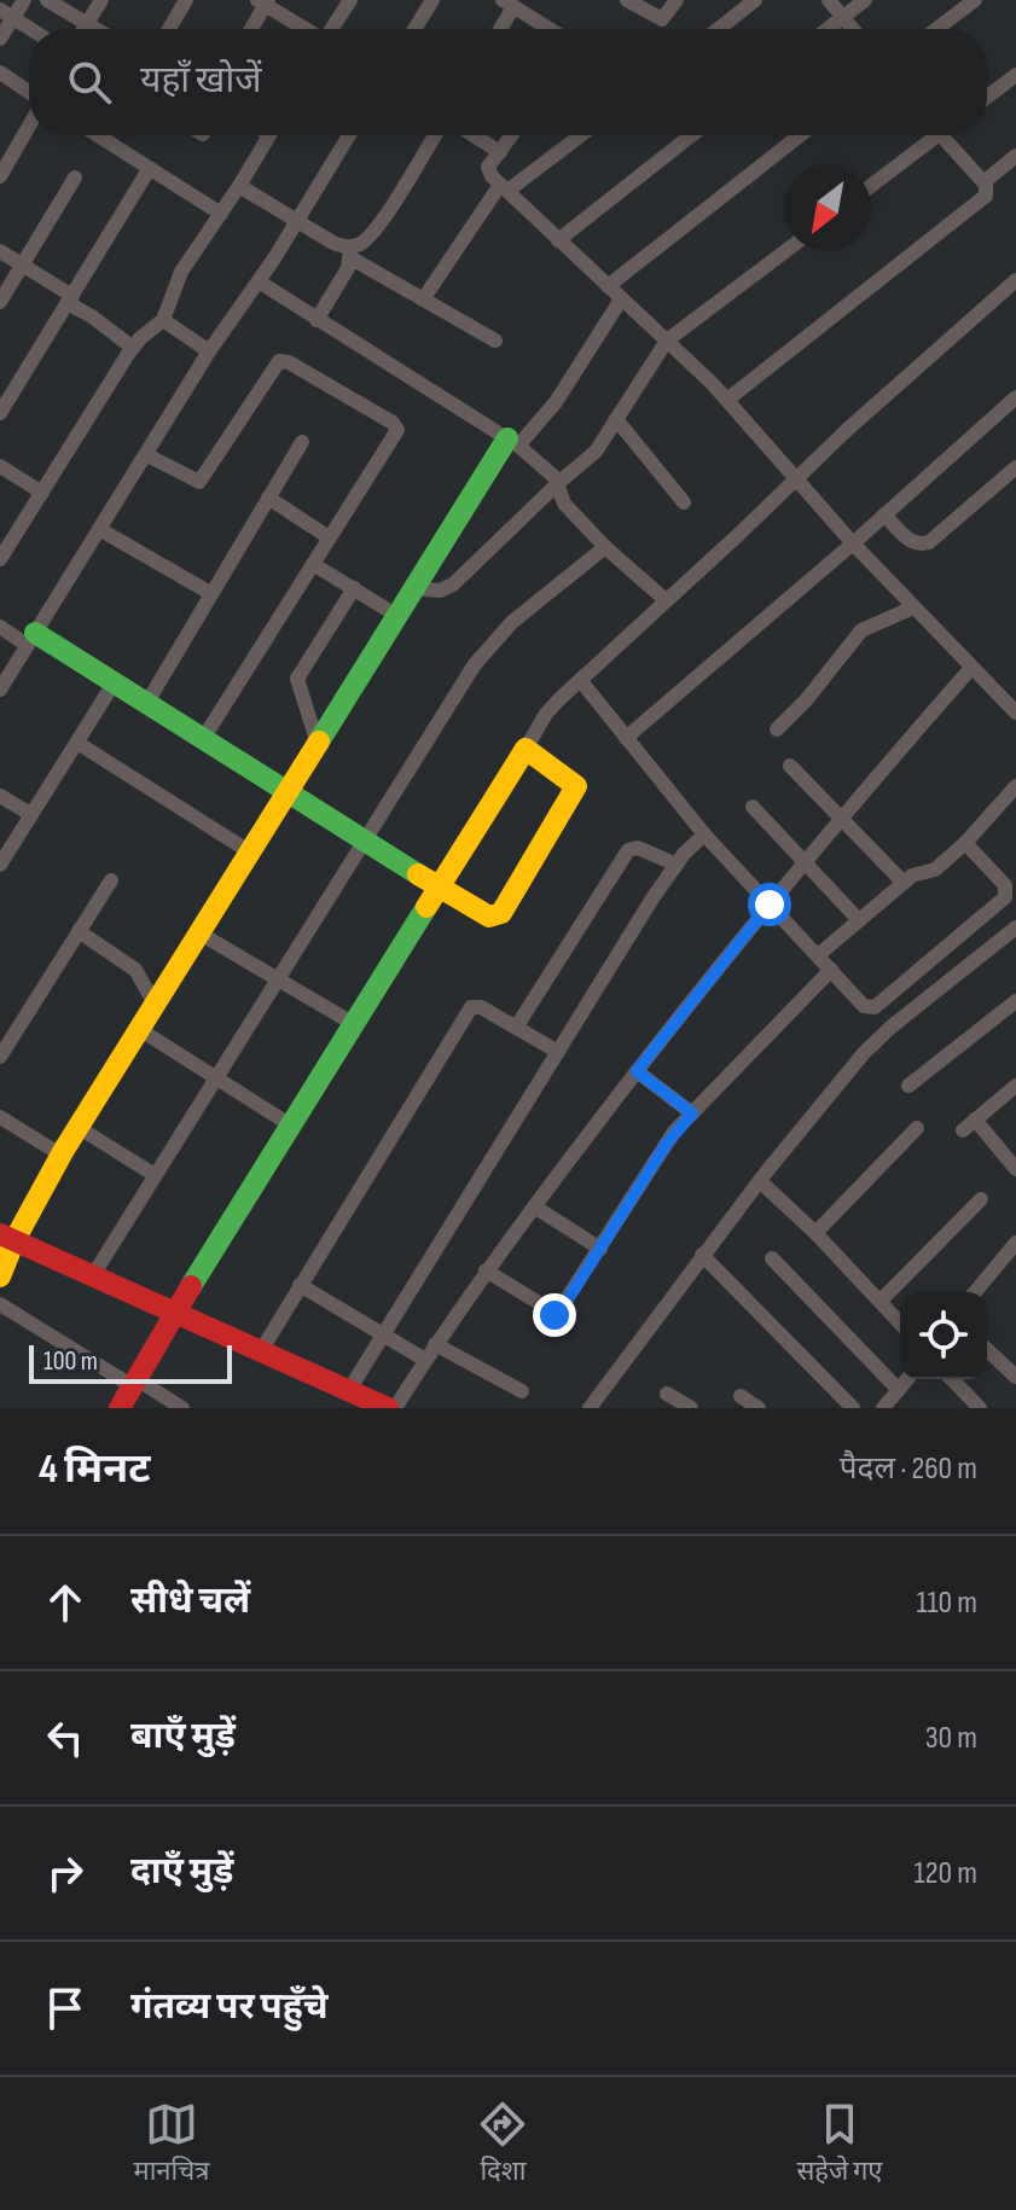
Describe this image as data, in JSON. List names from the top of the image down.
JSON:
{
  "scale_bar": "100 m",
  "north": "bottom left",
  "page": {
    "search": "यहाँ खोजें",
    "scale": "100 m",
    "heading": ["4 मिनट", "पैदल · 260 m"],
    "list": [
      ["सीधे चलें", "110 m"],
      ["बाएँ मुड़ें", "30 m"],
      ["दाएँ मुड़ें", "120 m"],
      "गंतव्य पर पहुँचे"
    ],
    "nav": ["मानचित्र", "दिशा", "सहेजे गए"]
  }
}
